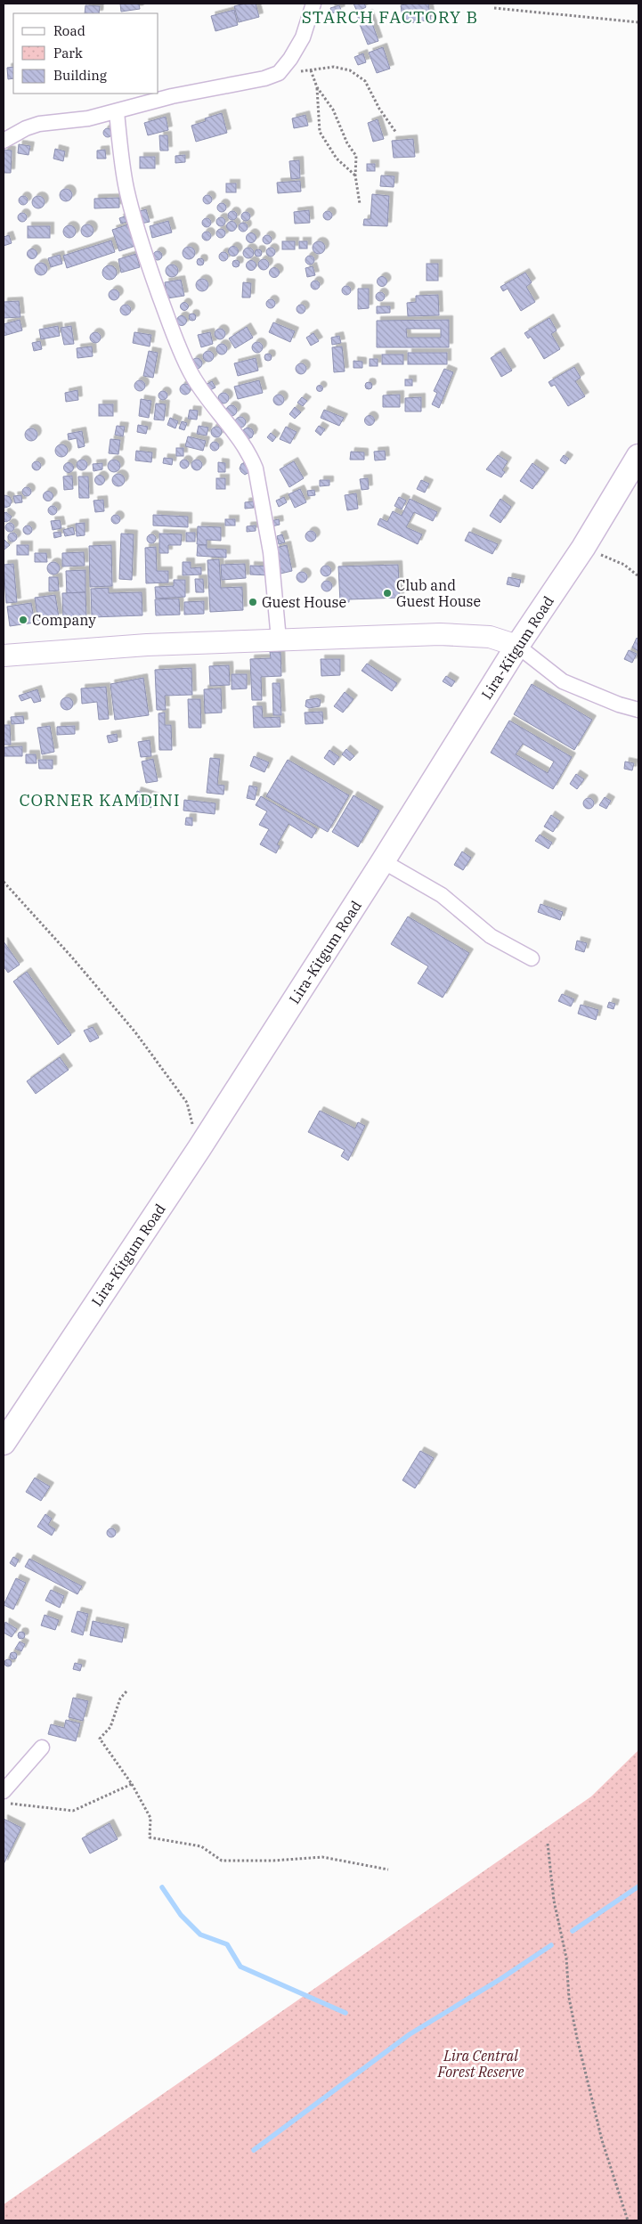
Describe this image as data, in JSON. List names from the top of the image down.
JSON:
{
  "streets": {
    "main road": ["Lira-Kitgum Road"]
  },
  "districts": ["STARCH FACTORY B", "CORNER KAMDINI"],
  "parks": ["Lira Central Forest Reserve"],
  "places": ["Club and Guest House", "Guest House", "Company"],
  "legend": ["Road", "Park", "Building"]
}
